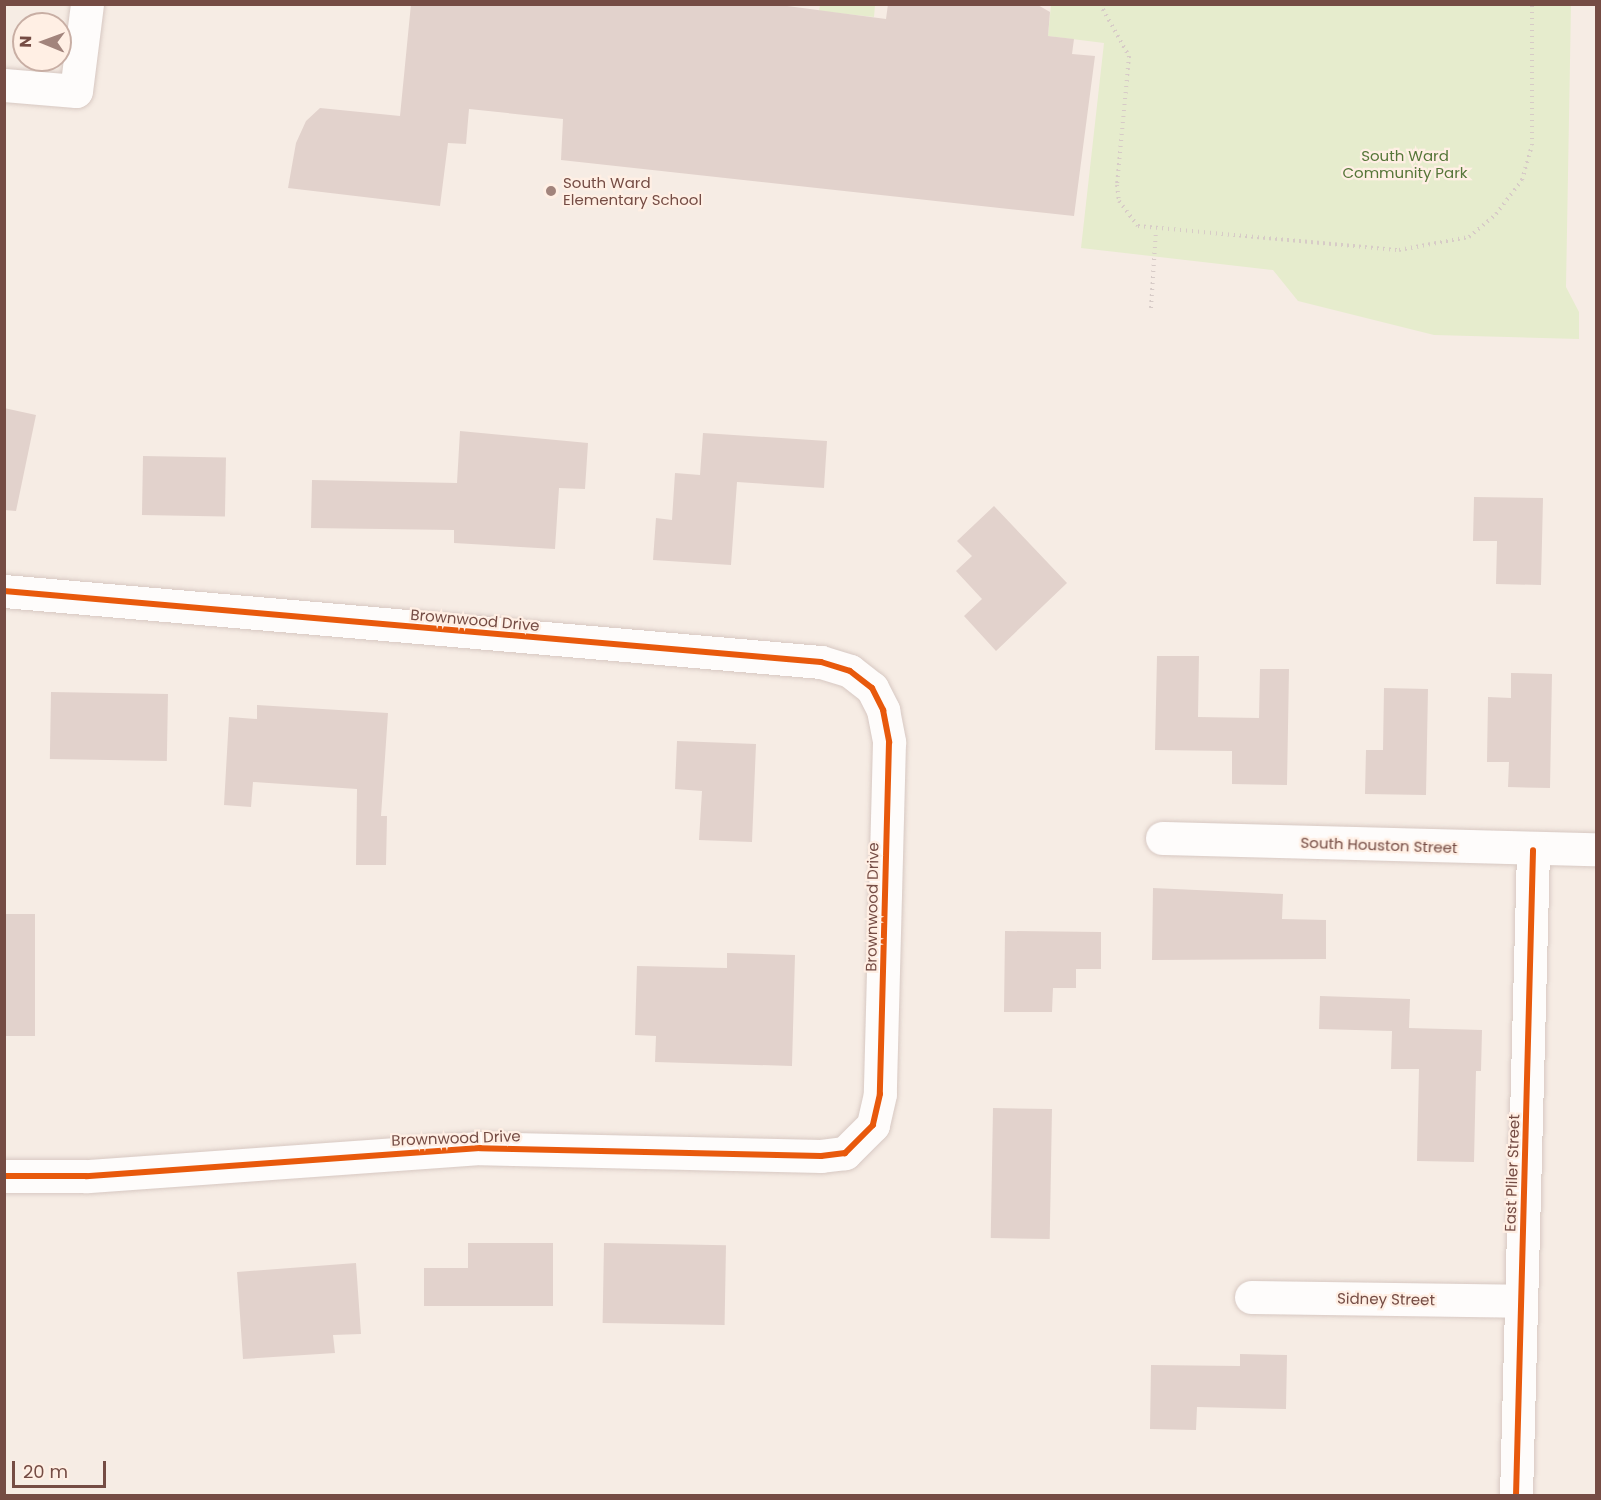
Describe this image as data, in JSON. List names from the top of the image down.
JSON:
{
  "streets": {
    "street": [
      "Brownwood Drive",
      "South Houston Street",
      "East Pliler Street",
      "Sidney Street"
    ]
  },
  "crossings": [
    ["South Houston Street", "East Pliler Street"],
    ["East Pliler Street", "Sidney Street"]
  ],
  "parks": ["South Ward Community Park"],
  "places": ["South Ward Elementary School"],
  "scale_bar": "20 m",
  "north": "left"
}
